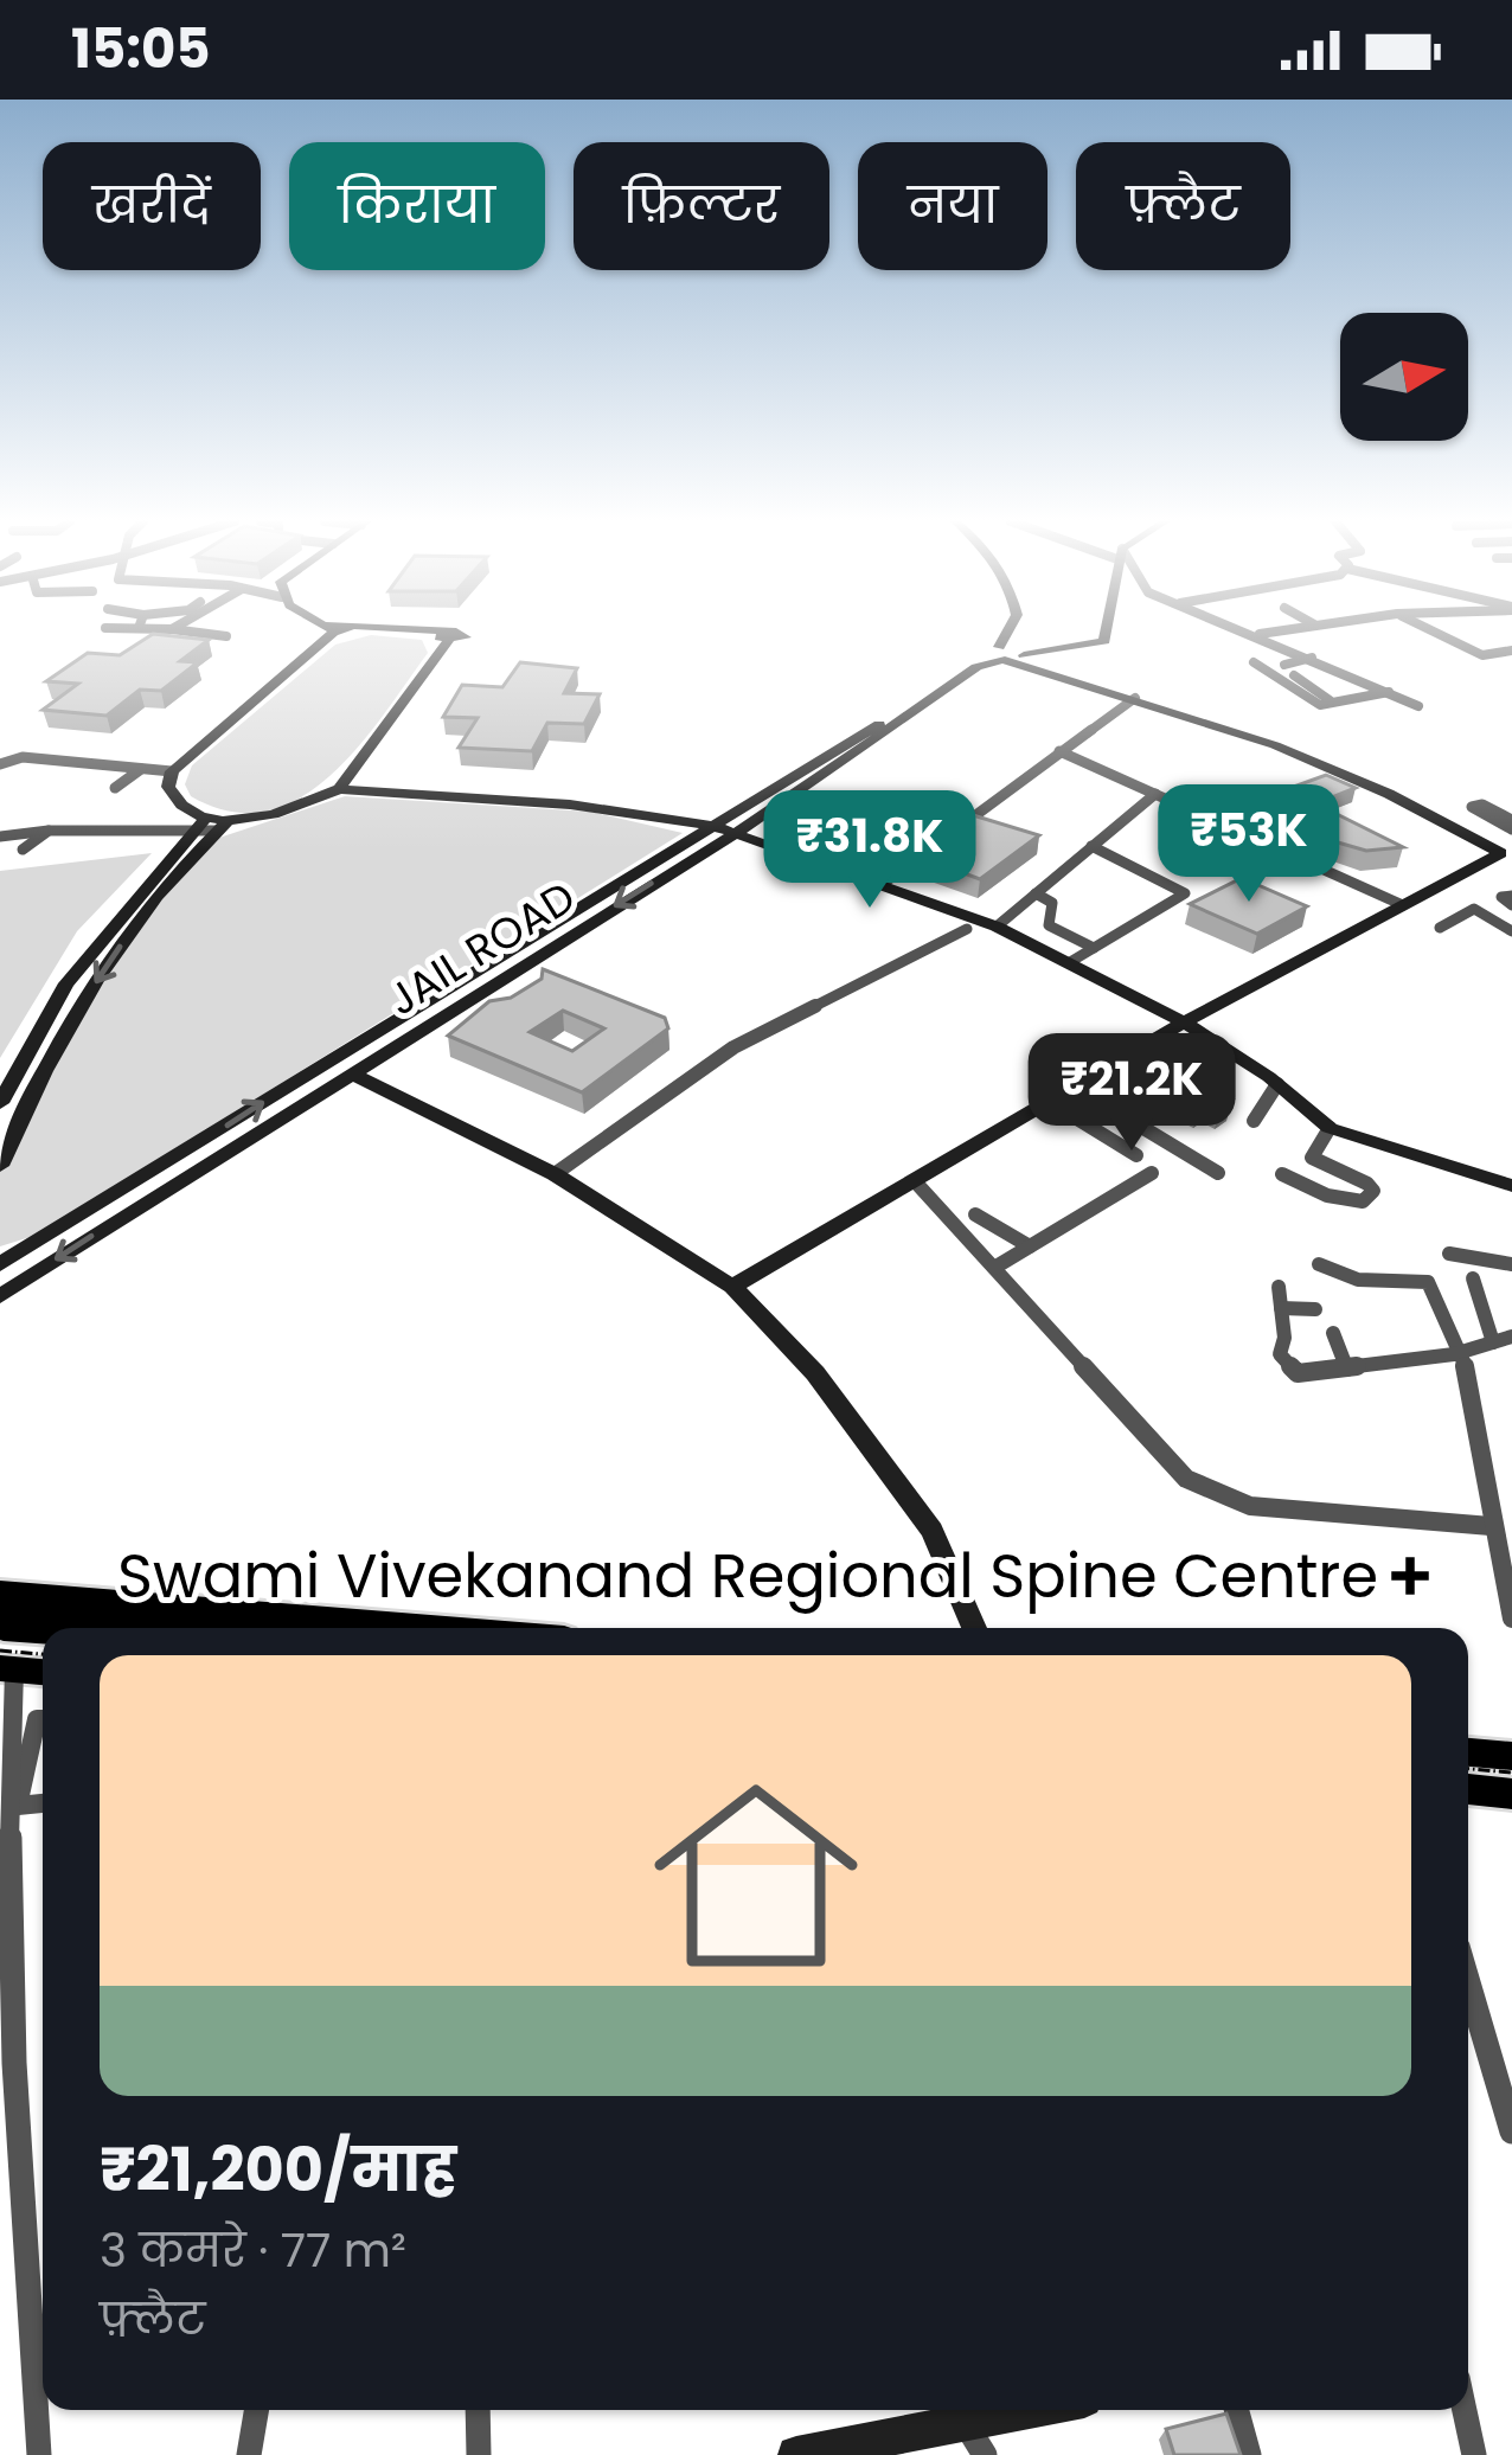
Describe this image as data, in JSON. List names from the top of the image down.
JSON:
{
  "streets": {
    "street": ["JAIL ROAD"]
  },
  "places": {
    "health": ["Swami Vivekanand Regional Spine Centre"]
  },
  "north": "right",
  "page": {
    "status": "15:05",
    "chip": [
      "खरीदें",
      "किराया",
      "फ़िल्टर",
      "नया",
      "फ़्लैट"
    ],
    "price": ["₹53K", "₹31.8K", "₹21.2K"],
    "list": [
      {
        "name": "₹21,200/माह",
        "note": "3 कमरे · 77 m² · फ़्लैट"
      }
    ]
  }
}
